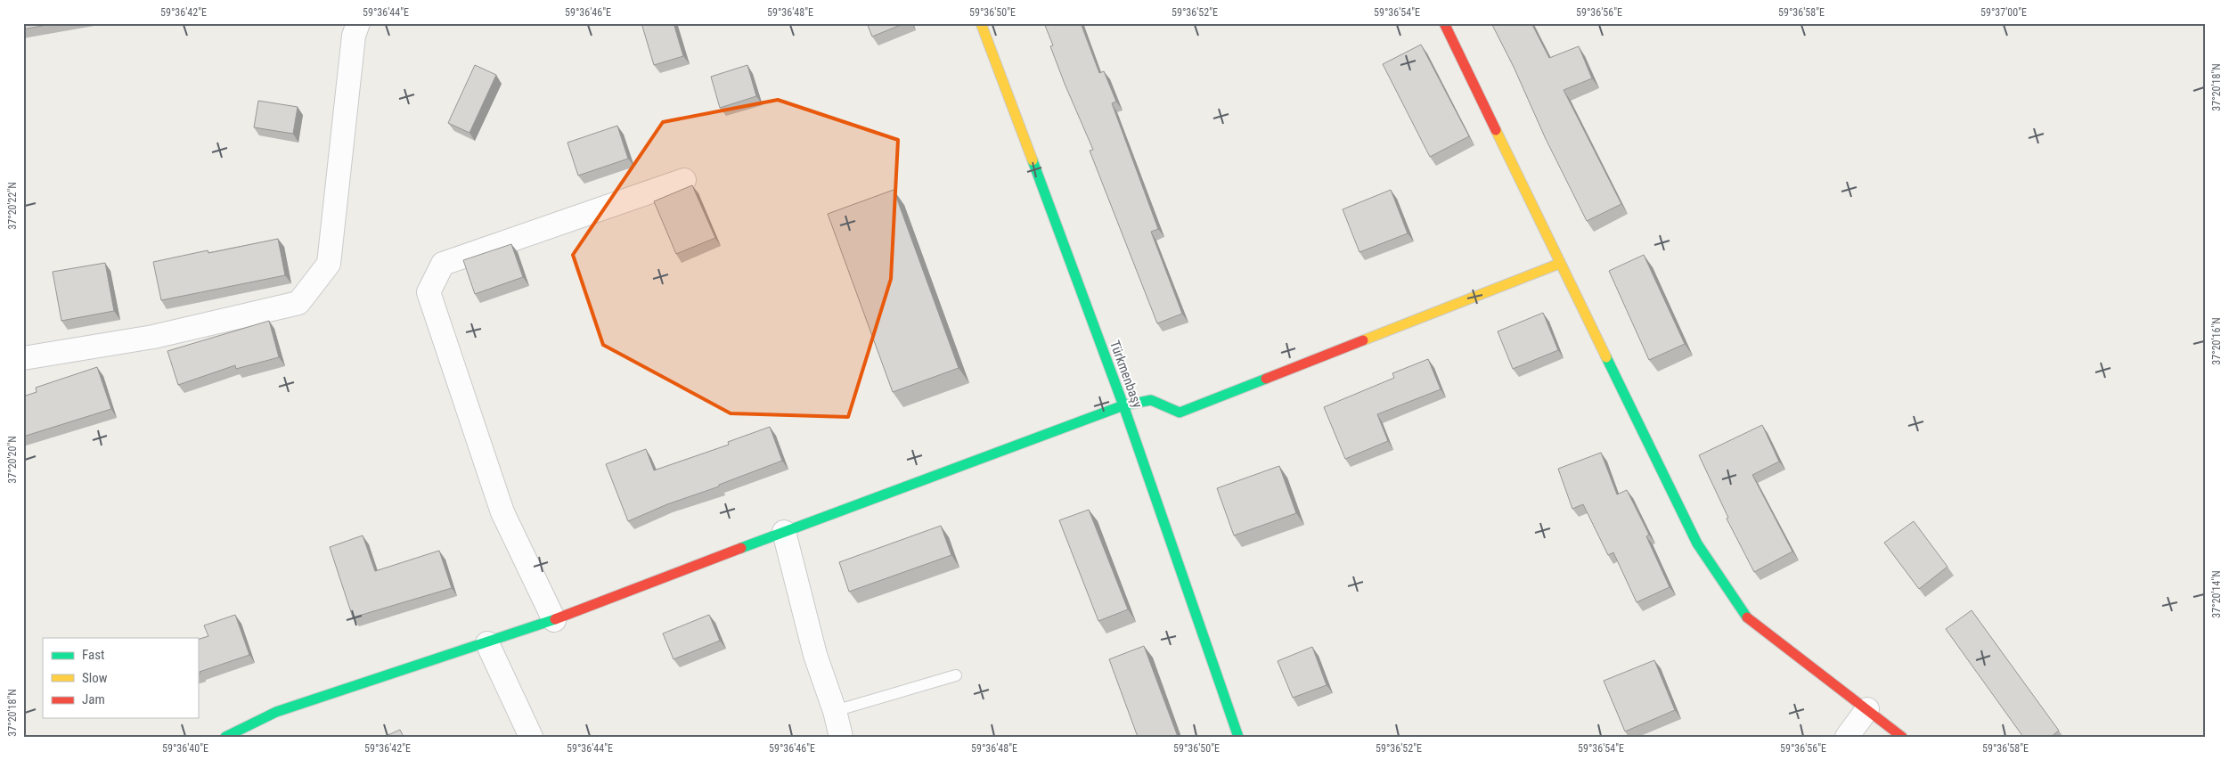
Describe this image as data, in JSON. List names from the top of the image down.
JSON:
{
  "streets": {
    "street": ["Türkmenbaşy"]
  },
  "legend": ["Fast", "Slow", "Jam"],
  "coordinates": [
    "59°36'42\"E",
    "59°36'44\"E",
    "59°36'46\"E",
    "59°36'48\"E",
    "59°36'50\"E",
    "59°36'52\"E",
    "59°36'54\"E",
    "59°36'56\"E",
    "59°36'58\"E",
    "59°37'00\"E",
    "37°20'18\"N",
    "37°20'22\"N",
    "37°20'16\"N",
    "37°20'20\"N",
    "37°20'14\"N",
    "59°36'40\"E"
  ]
}
